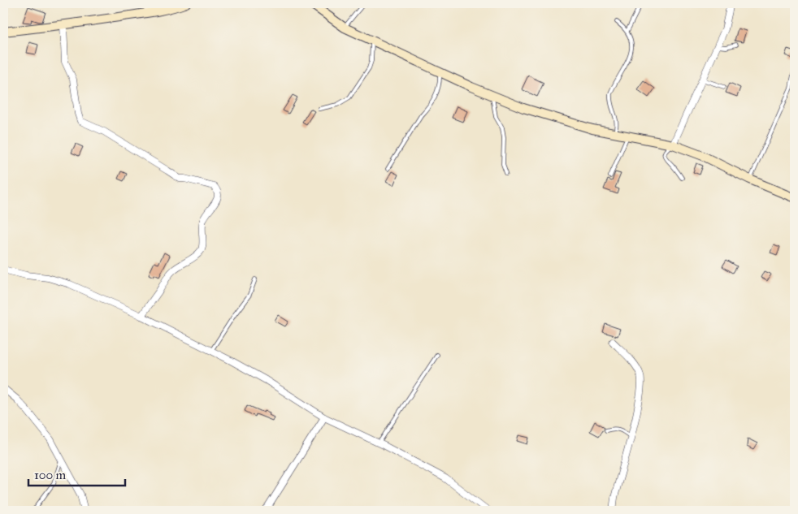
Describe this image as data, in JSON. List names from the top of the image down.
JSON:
{
  "scale_bar": "100 m"
}
